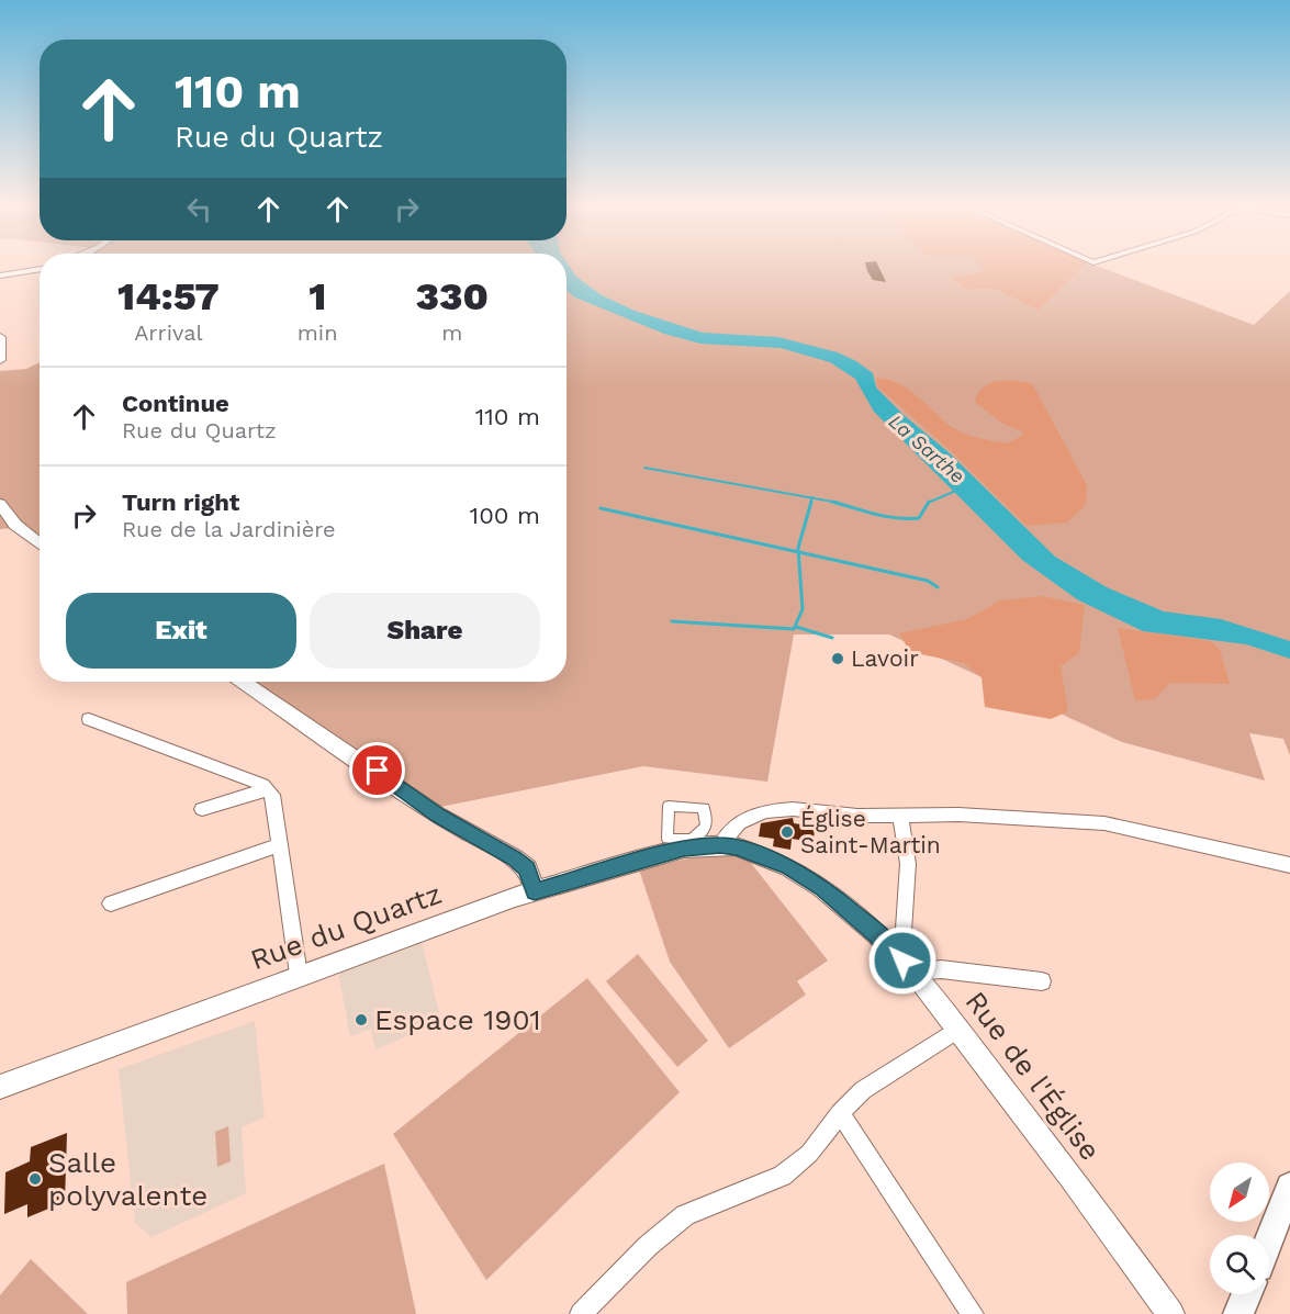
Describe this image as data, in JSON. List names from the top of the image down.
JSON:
{
  "streets": {
    "street": ["Rue du Quartz", "Rue de l'Église"]
  },
  "crossings": [
    ["Rue du Quartz", "Rue de l'Église"]
  ],
  "water": ["La Sarthe"],
  "places": [
    "Lavoir",
    "Église Saint-Martin",
    "Espace 1901",
    "Salle polyvalente"
  ],
  "north": "bottom left",
  "page": {
    "turn": ["110 m", "Rue du Quartz"],
    "eta": [
      "14:57",
      "Arrival",
      "1",
      "min",
      "330",
      "m"
    ],
    "list": [
      {
        "name": "Continue",
        "note": "Rue du Quartz",
        "value": "110 m"
      },
      {
        "name": "Turn right",
        "note": "Rue de la Jardinière",
        "value": "100 m"
      }
    ],
    "buttons": ["Exit", "Share"]
  }
}
